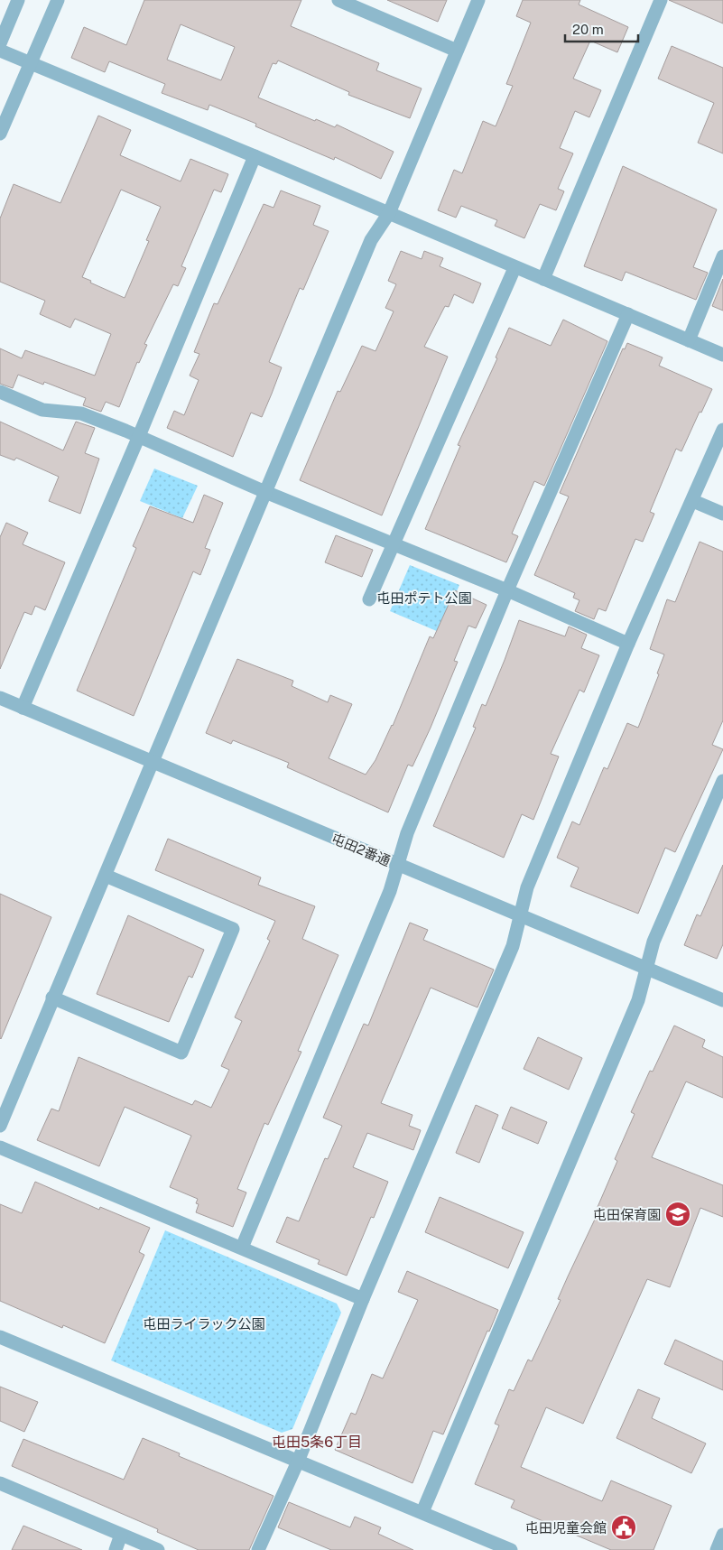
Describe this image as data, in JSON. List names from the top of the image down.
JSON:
{
  "streets": {
    "street": ["屯田2番通"]
  },
  "districts": ["屯田5条6丁目"],
  "parks": ["屯田ポテト公園", "屯田ライラック公園"],
  "places": {
    "school or university": ["屯田保育園"],
    "public building": ["屯田児童会館"]
  },
  "scale_bar": "20 m"
}
